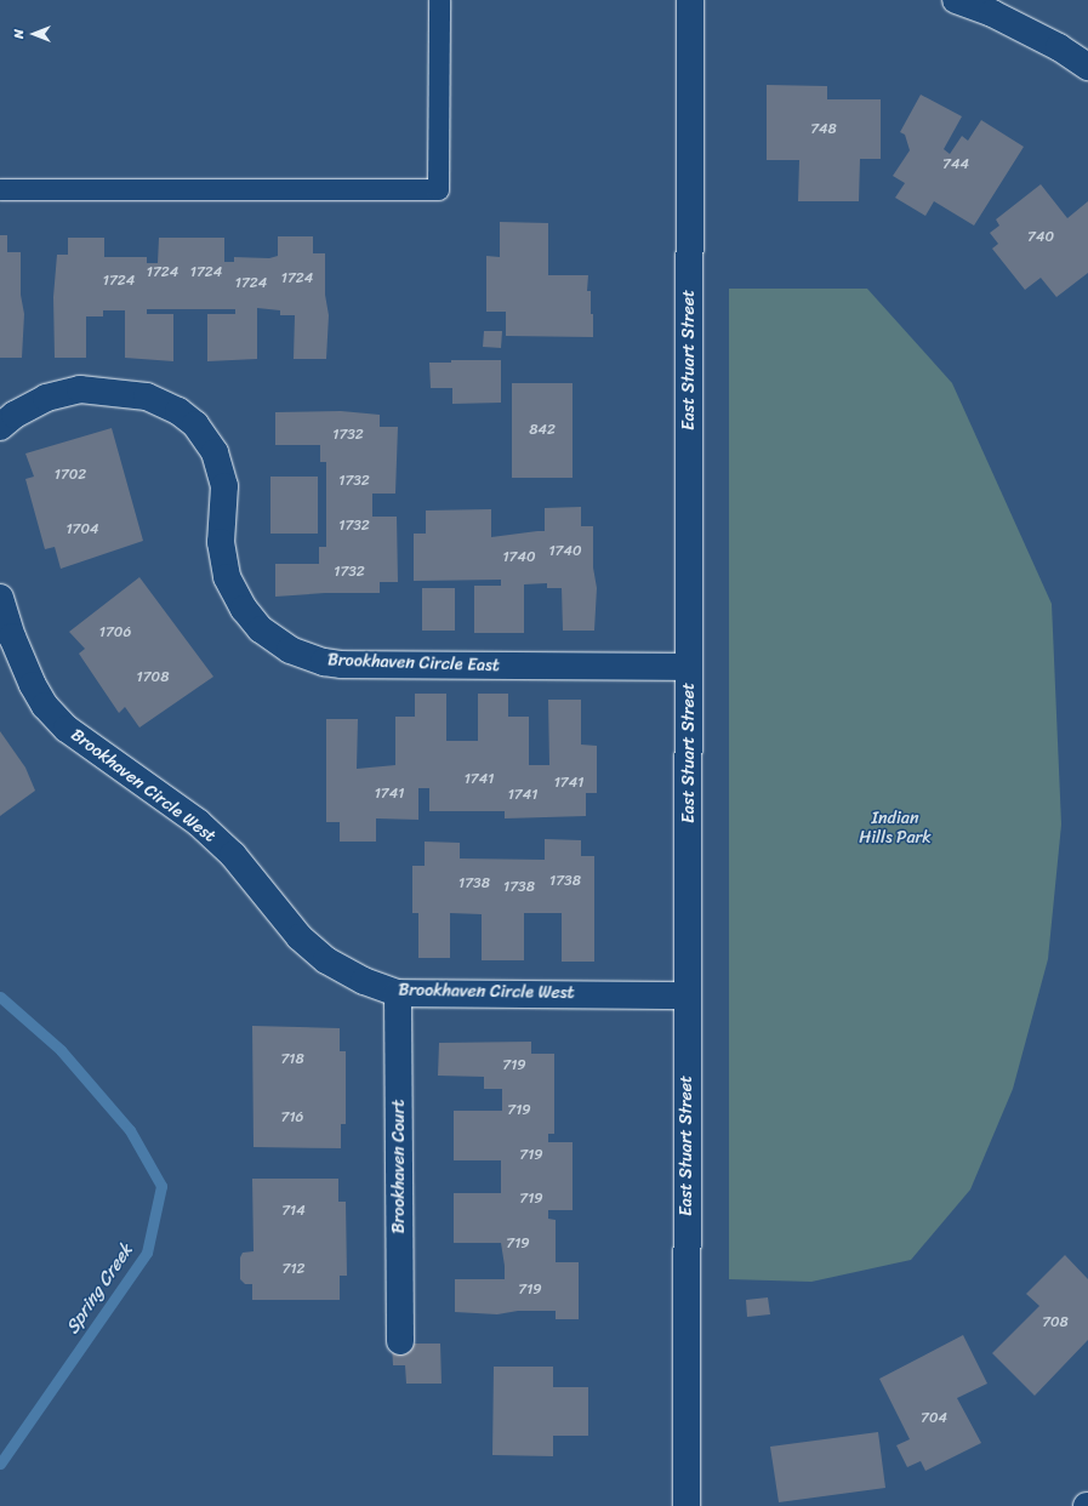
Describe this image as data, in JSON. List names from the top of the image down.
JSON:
{
  "streets": {
    "street": [
      "East Stuart Street",
      "Brookhaven Circle East",
      "Brookhaven Circle West",
      "Brookhaven Court"
    ]
  },
  "crossings": [
    ["East Stuart Street", "Brookhaven Circle East"],
    ["East Stuart Street", "Brookhaven Circle West"],
    ["Brookhaven Circle West", "Brookhaven Court"]
  ],
  "water": ["Spring Creek"],
  "parks": ["Indian Hills Park"],
  "house_numbers": [
    "748",
    "744",
    "740",
    "1724",
    "1724",
    "1724",
    "1724",
    "1724",
    "842",
    "1732",
    "1702",
    "1732",
    "1732",
    "1704",
    "1740",
    "1740",
    "1732",
    "1706",
    "1708",
    "1741",
    "1741",
    "1741",
    "1741",
    "1738",
    "1738",
    "1738",
    "718",
    "719",
    "719",
    "716",
    "719",
    "719",
    "714",
    "719",
    "712",
    "719",
    "708",
    "704"
  ],
  "north": "left"
}
